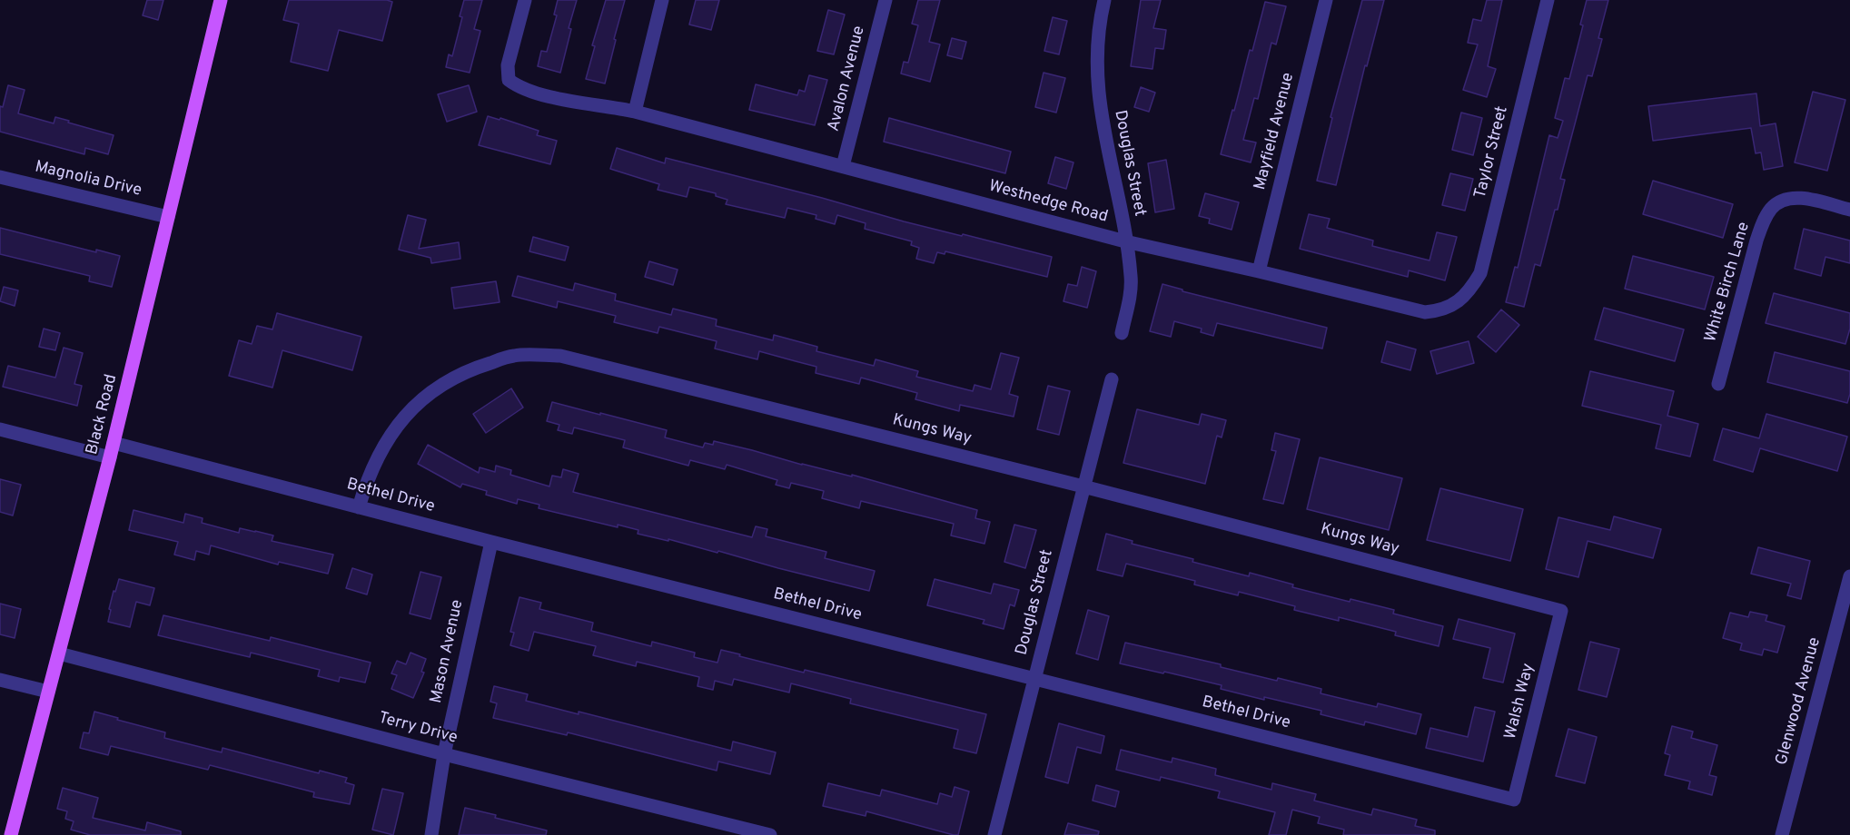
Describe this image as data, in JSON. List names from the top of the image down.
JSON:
{
  "streets": {
    "main road": ["Black Road"],
    "street": [
      "Avalon Avenue",
      "Mayfield Avenue",
      "Taylor Street",
      "Douglas Street",
      "Magnolia Drive",
      "Westnedge Road",
      "White Birch Lane",
      "Kungs Way",
      "Bethel Drive",
      "Mason Avenue",
      "Walsh Way",
      "Glenwood Avenue",
      "Terry Drive"
    ]
  },
  "crossings": [
    ["Avalon Avenue", "Westnedge Road"],
    ["Mayfield Avenue", "Westnedge Road"],
    ["Taylor Street", "Westnedge Road"],
    ["Douglas Street", "Westnedge Road"],
    ["Douglas Street", "Kungs Way"],
    ["Douglas Street", "Bethel Drive"],
    ["Magnolia Drive", "Black Road"],
    ["Black Road", "Bethel Drive"],
    ["Black Road", "Terry Drive"],
    ["Kungs Way", "Bethel Drive"],
    ["Kungs Way", "Walsh Way"],
    ["Bethel Drive", "Mason Avenue"],
    ["Bethel Drive", "Walsh Way"],
    ["Mason Avenue", "Terry Drive"]
  ]
}
